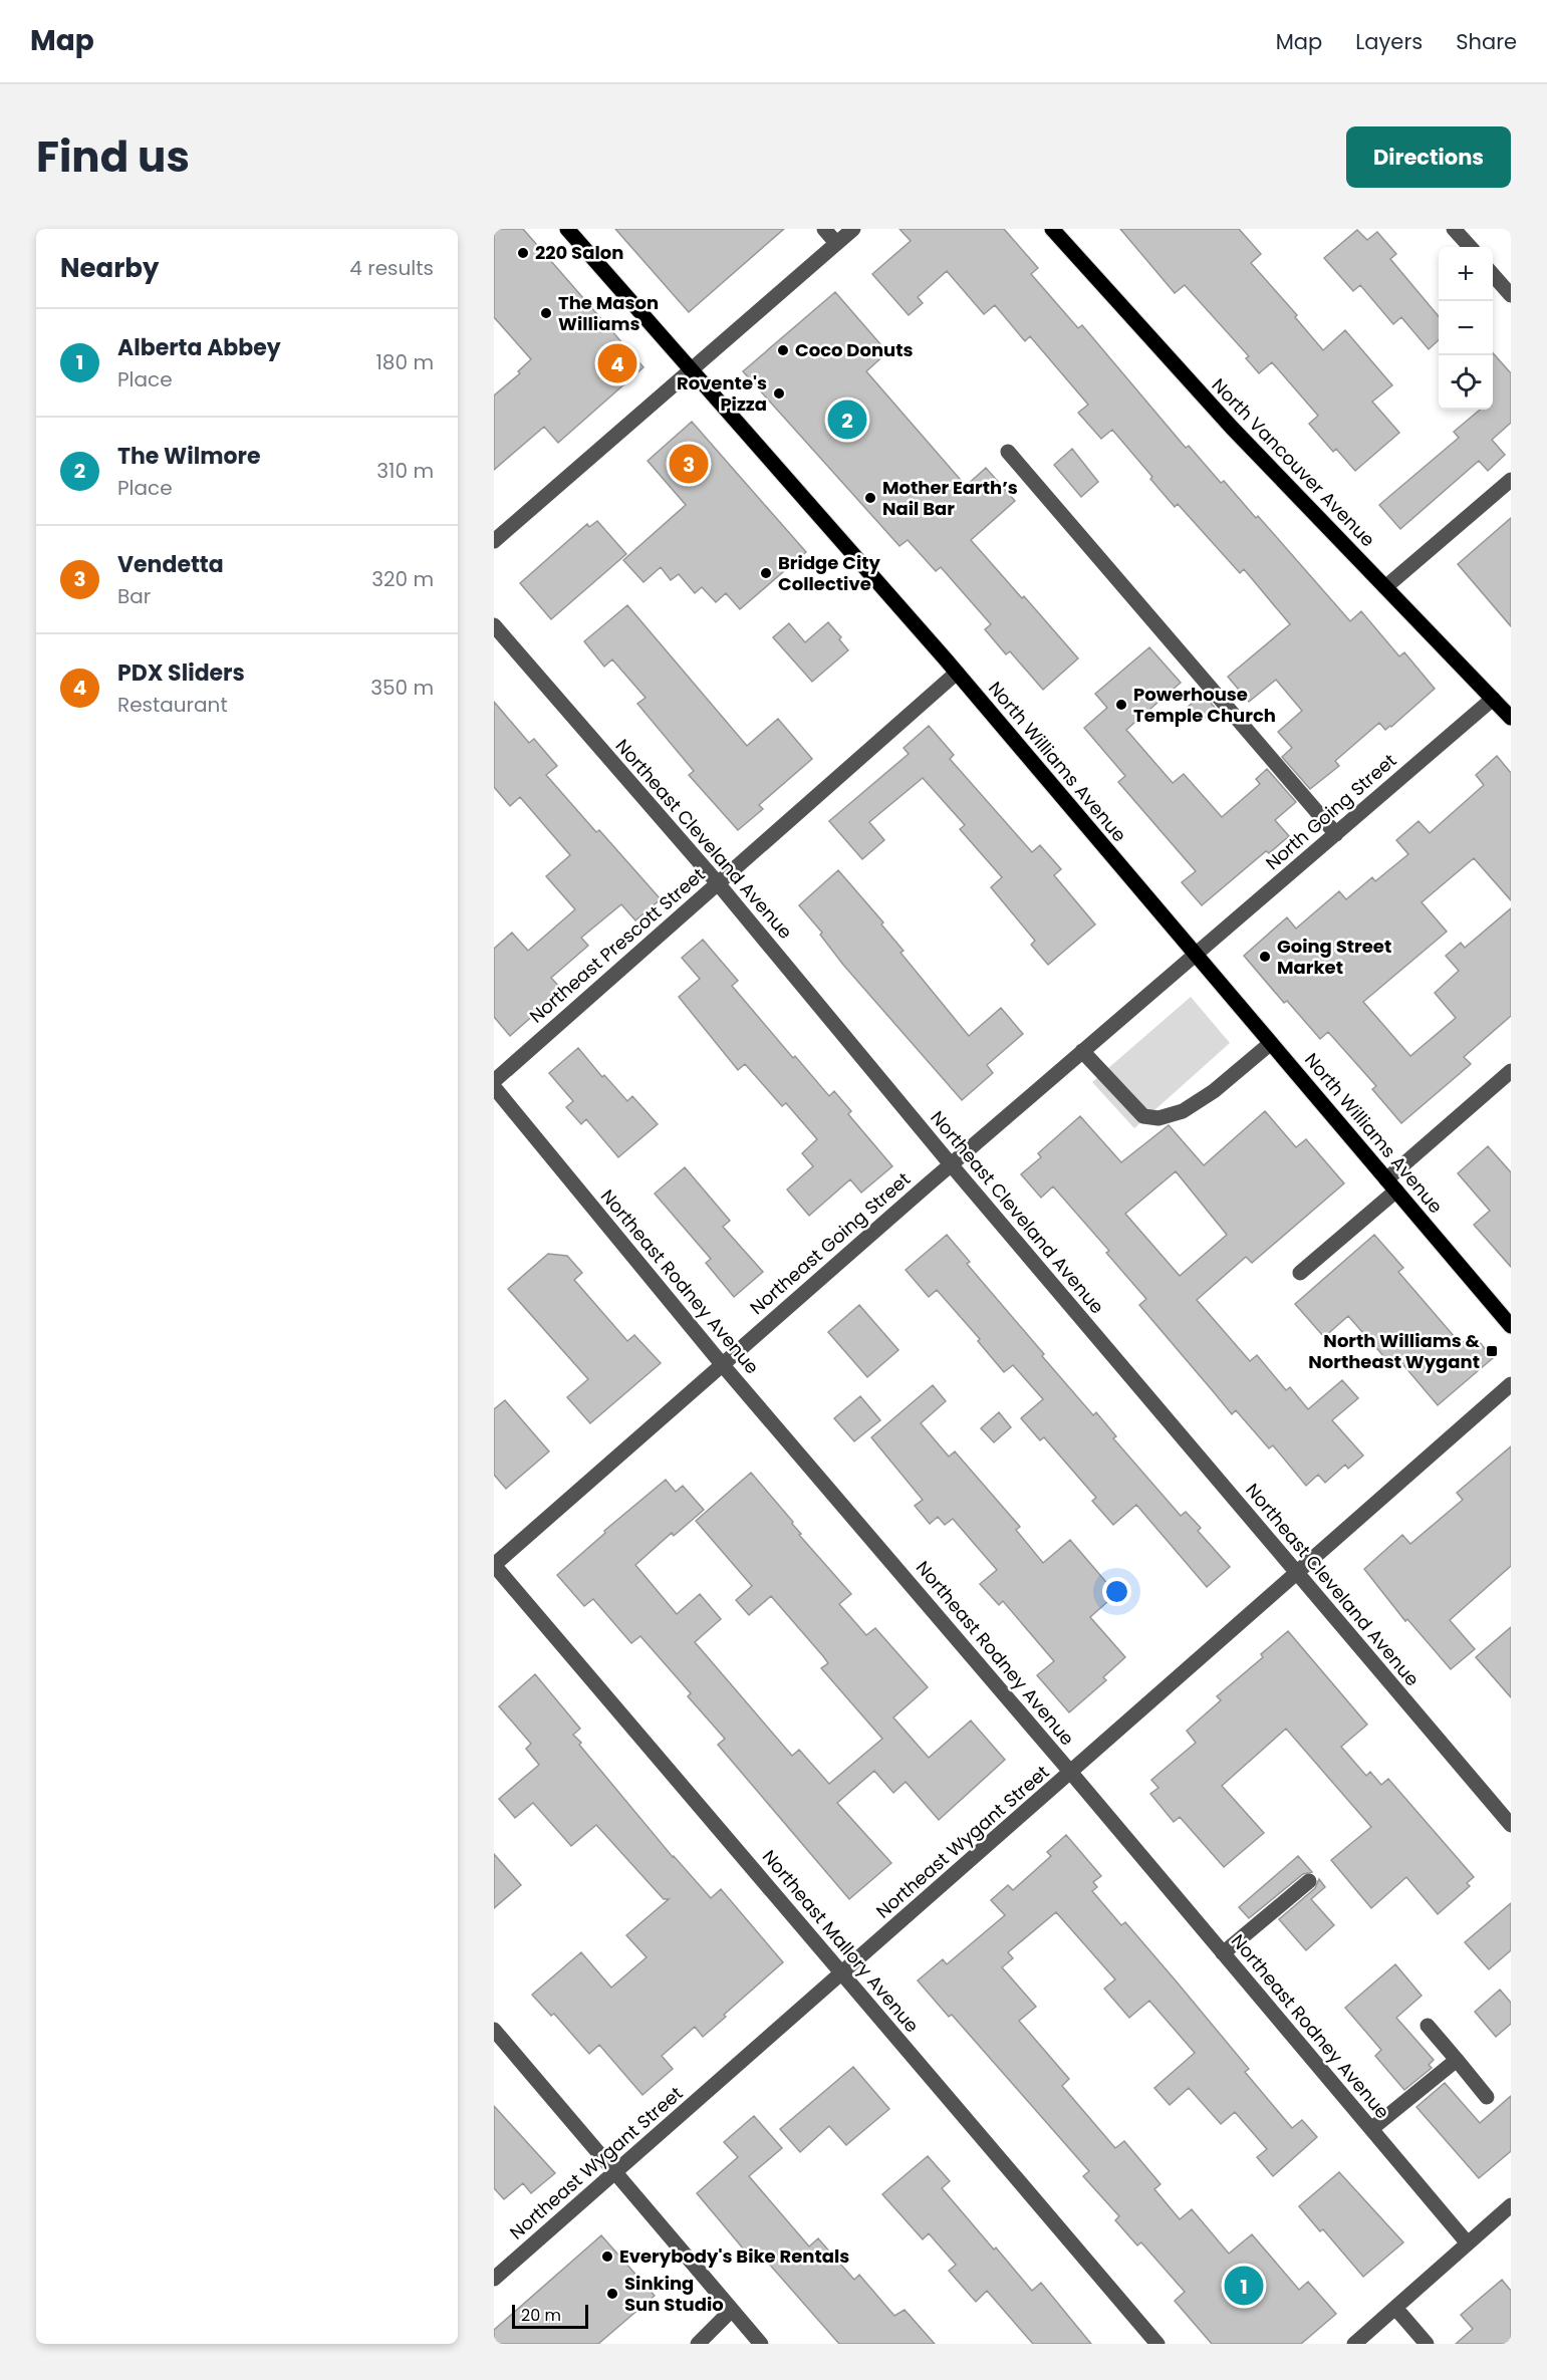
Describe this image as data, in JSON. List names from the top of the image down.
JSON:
{
  "streets": {
    "main road": ["North Vancouver Avenue", "North Williams Avenue"],
    "street": [
      "North Going Street",
      "Northeast Cleveland Avenue",
      "Northeast Prescott Street",
      "Northeast Going Street",
      "Northeast Rodney Avenue",
      "Northeast Wygant Street",
      "Northeast Mallory Avenue"
    ]
  },
  "crossings": [
    ["North Vancouver Avenue", "North Going Street"],
    ["North Williams Avenue", "North Going Street"],
    ["North Williams Avenue", "Northeast Prescott Street"],
    ["North Williams Avenue", "Northeast Going Street"],
    ["North Going Street", "Northeast Going Street"],
    ["Northeast Cleveland Avenue", "Northeast Prescott Street"],
    ["Northeast Cleveland Avenue", "Northeast Going Street"],
    ["Northeast Cleveland Avenue", "Northeast Wygant Street"],
    ["Northeast Going Street", "Northeast Rodney Avenue"],
    ["Northeast Going Street", "Northeast Mallory Avenue"],
    ["Northeast Rodney Avenue", "Northeast Wygant Street"],
    ["Northeast Wygant Street", "Northeast Mallory Avenue"]
  ],
  "places": {
    "other": [
      "220 Salon",
      "The Mason Williams",
      "Coco Donuts",
      "Rovente's Pizza",
      "Mother Earth’s Nail Bar",
      "Bridge City Collective",
      "Powerhouse Temple Church",
      "Going Street Market",
      "Everybody's Bike Rentals",
      "Sinking Sun Studio"
    ],
    "transit": ["North Williams & Northeast Wygant"]
  },
  "scale_bar": "20 m",
  "page": {
    "header": "Map",
    "nav": ["Map", "Layers", "Share"],
    "title": "Find us",
    "buttons": "Directions",
    "heading": ["Nearby", "4 results"],
    "map_buttons": ["+", "−"],
    "list": [
      {
        "mark": "1",
        "name": "Alberta Abbey",
        "note": "Place",
        "value": "180 m"
      },
      {
        "mark": "2",
        "name": "The Wilmore",
        "note": "Place",
        "value": "310 m"
      },
      {
        "mark": "3",
        "name": "Vendetta",
        "note": "Bar",
        "value": "320 m"
      },
      {
        "mark": "4",
        "name": "PDX Sliders",
        "note": "Restaurant",
        "value": "350 m"
      }
    ],
    "pins": [
      "4",
      "2",
      "3",
      "1"
    ],
    "scale": "20 m"
  }
}
